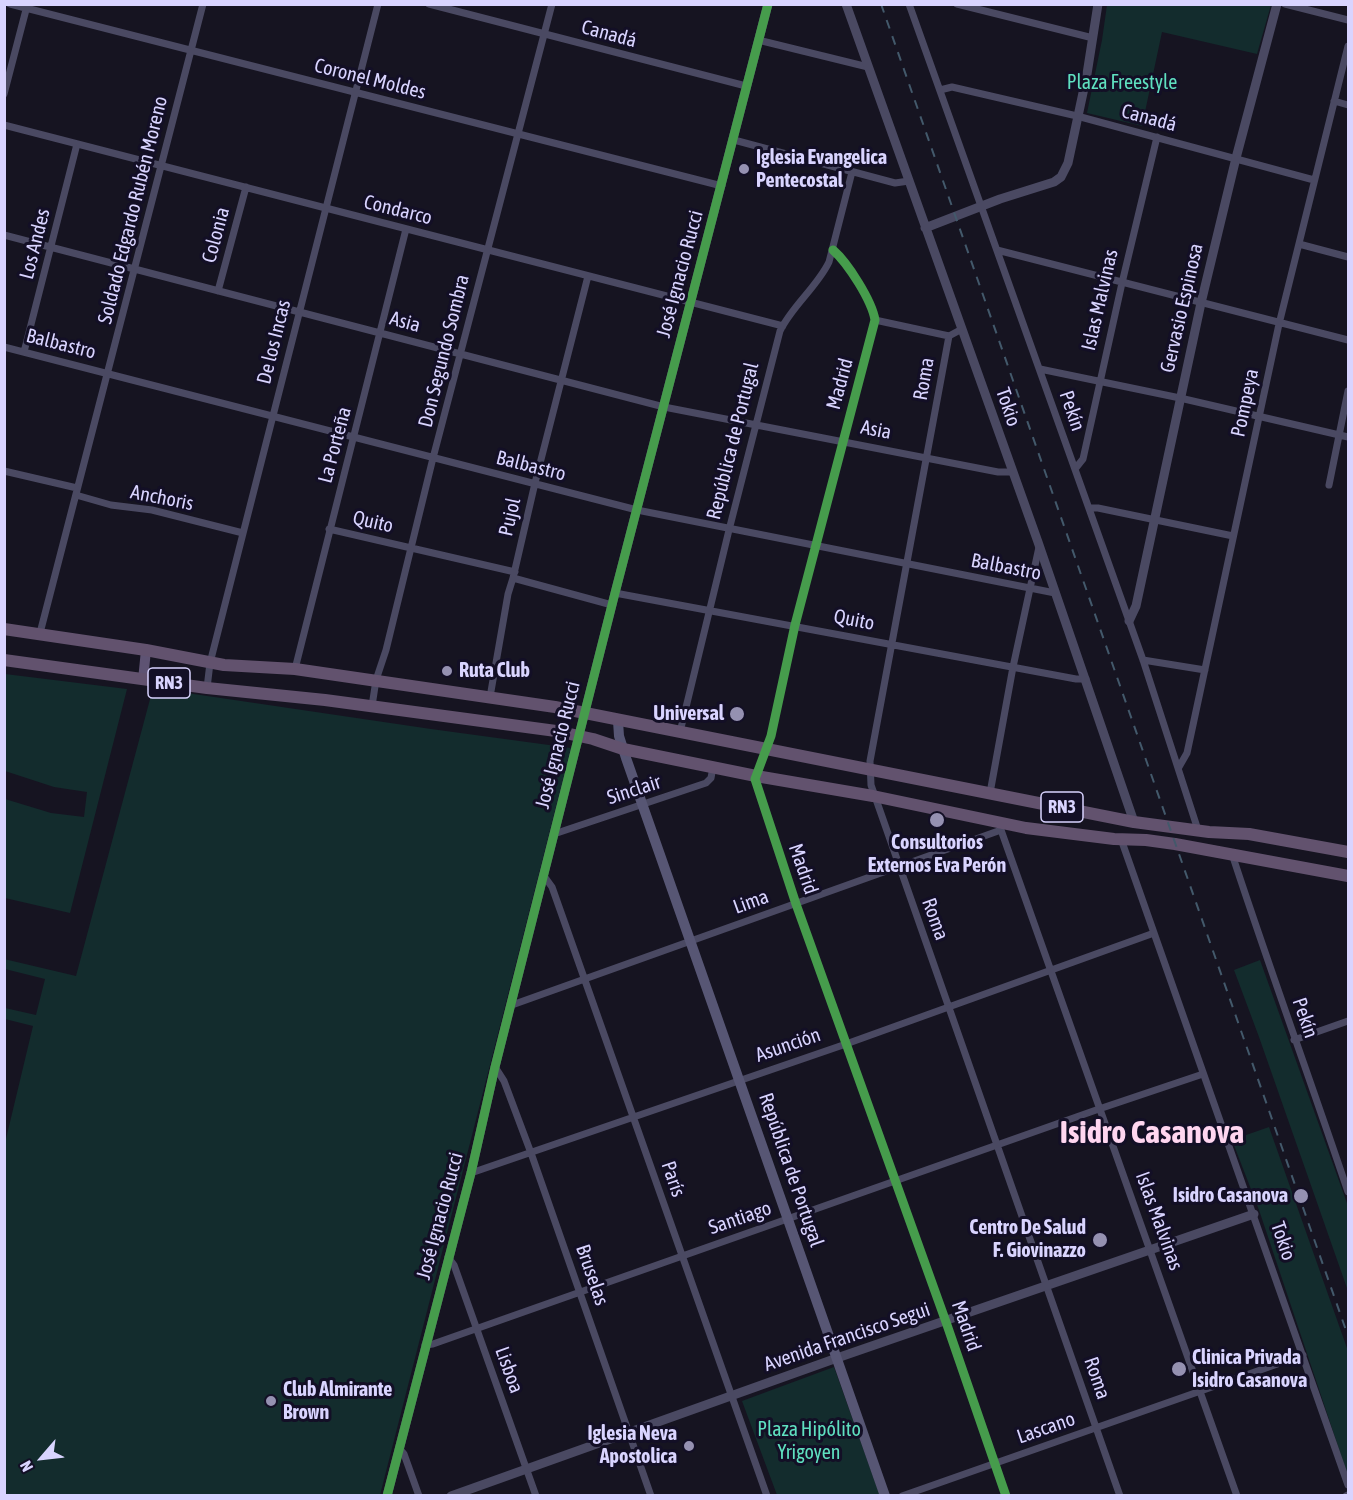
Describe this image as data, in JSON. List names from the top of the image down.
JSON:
{
  "streets": {
    "highway": ["RN3"],
    "main road": ["República de Portugal"],
    "street": [
      "Canadá",
      "Coronel Moldes",
      "Soldado Edgardo Rubén Moreno",
      "Condarco",
      "Colonia",
      "Los Andes",
      "José Ignacio Rucci",
      "Islas Malvinas",
      "Gervasio Espinosa",
      "Asia",
      "De los Incas",
      "Balbastro",
      "Don Segundo Sombra",
      "Roma",
      "Madrid",
      "Pompeya",
      "Tokio",
      "Pekín",
      "La Porteña",
      "Anchoris",
      "Pujol",
      "Quito",
      "Sinclair",
      "Lima",
      "Asunción",
      "París",
      "Santiago",
      "Bruselas",
      "Avenida Francisco Segui",
      "Lisboa",
      "Lascano"
    ]
  },
  "crossings": [
    ["Canadá", "José Ignacio Rucci"],
    ["Canadá", "Islas Malvinas"],
    ["Canadá", "Gervasio Espinosa"],
    ["Canadá", "Don Segundo Sombra"],
    ["Canadá", "Pompeya"],
    ["Canadá", "Pekín"],
    ["Coronel Moldes", "Soldado Edgardo Rubén Moreno"],
    ["Coronel Moldes", "José Ignacio Rucci"],
    ["Coronel Moldes", "De los Incas"],
    ["Coronel Moldes", "Don Segundo Sombra"],
    ["Soldado Edgardo Rubén Moreno", "Condarco"],
    ["Soldado Edgardo Rubén Moreno", "Asia"],
    ["Soldado Edgardo Rubén Moreno", "Balbastro"],
    ["Soldado Edgardo Rubén Moreno", "Anchoris"],
    ["Soldado Edgardo Rubén Moreno", "RN3"],
    ["Condarco", "Colonia"],
    ["Condarco", "Los Andes"],
    ["Condarco", "José Ignacio Rucci"],
    ["Condarco", "De los Incas"],
    ["Condarco", "Don Segundo Sombra"],
    ["Condarco", "República de Portugal"],
    ["Condarco", "La Porteña"],
    ["Condarco", "Pujol"],
    ["Colonia", "Asia"],
    ["Los Andes", "Asia"],
    ["Los Andes", "Balbastro"],
    ["José Ignacio Rucci", "Asia"],
    ["José Ignacio Rucci", "Balbastro"],
    ["José Ignacio Rucci", "Quito"],
    ["José Ignacio Rucci", "RN3"],
    ["José Ignacio Rucci", "Sinclair"],
    ["José Ignacio Rucci", "Lima"],
    ["José Ignacio Rucci", "Asunción"],
    ["José Ignacio Rucci", "París"],
    ["José Ignacio Rucci", "Santiago"],
    ["José Ignacio Rucci", "Bruselas"],
    ["José Ignacio Rucci", "Lisboa"],
    ["Islas Malvinas", "Pekín"],
    ["Islas Malvinas", "RN3"],
    ["Islas Malvinas", "Lima"],
    ["Islas Malvinas", "Asunción"],
    ["Islas Malvinas", "Santiago"],
    ["Islas Malvinas", "Avenida Francisco Segui"],
    ["Islas Malvinas", "Lascano"],
    ["Gervasio Espinosa", "Pekín"],
    ["Asia", "De los Incas"],
    ["Asia", "Don Segundo Sombra"],
    ["Asia", "Roma"],
    ["Asia", "Madrid"],
    ["Asia", "Tokio"],
    ["Asia", "República de Portugal"],
    ["Asia", "La Porteña"],
    ["Asia", "Pujol"],
    ["De los Incas", "Balbastro"],
    ["De los Incas", "Anchoris"],
    ["De los Incas", "RN3"],
    ["Balbastro", "Don Segundo Sombra"],
    ["Balbastro", "Roma"],
    ["Balbastro", "Madrid"],
    ["Balbastro", "Tokio"],
    ["Balbastro", "República de Portugal"],
    ["Balbastro", "La Porteña"],
    ["Balbastro", "Pujol"],
    ["Don Segundo Sombra", "Quito"],
    ["Don Segundo Sombra", "RN3"],
    ["Roma", "Quito"],
    ["Roma", "RN3"],
    ["Roma", "Lima"],
    ["Roma", "Asunción"],
    ["Roma", "Santiago"],
    ["Roma", "Avenida Francisco Segui"],
    ["Roma", "Lascano"],
    ["Madrid", "Quito"],
    ["Madrid", "RN3"],
    ["Madrid", "Lima"],
    ["Madrid", "Asunción"],
    ["Madrid", "Santiago"],
    ["Madrid", "Avenida Francisco Segui"],
    ["Madrid", "Lascano"],
    ["Pompeya", "Pekín"],
    ["Tokio", "Quito"],
    ["Tokio", "RN3"],
    ["Tokio", "Asunción"],
    ["Tokio", "Santiago"],
    ["Tokio", "Avenida Francisco Segui"],
    ["Tokio", "Lascano"],
    ["Pekín", "RN3"],
    ["República de Portugal", "Quito"],
    ["República de Portugal", "RN3"],
    ["República de Portugal", "Sinclair"],
    ["República de Portugal", "Lima"],
    ["República de Portugal", "Asunción"],
    ["República de Portugal", "Santiago"],
    ["República de Portugal", "Avenida Francisco Segui"],
    ["La Porteña", "Quito"],
    ["La Porteña", "RN3"],
    ["Pujol", "Quito"],
    ["Pujol", "RN3"],
    ["RN3", "Sinclair"],
    ["RN3", "Lima"],
    ["Lima", "París"],
    ["Asunción", "París"],
    ["Asunción", "Bruselas"],
    ["París", "Santiago"],
    ["París", "Avenida Francisco Segui"],
    ["Santiago", "Bruselas"],
    ["Santiago", "Lisboa"],
    ["Bruselas", "Avenida Francisco Segui"],
    ["Avenida Francisco Segui", "Lisboa"]
  ],
  "districts": ["Isidro Casanova"],
  "parks": ["Plaza Freestyle", "Plaza Hipólito Yrigoyen"],
  "places": [
    "Iglesia Evangelica Pentecostal",
    "Ruta Club",
    "Universal",
    "Consultorios Externos Eva Perón",
    "Isidro Casanova",
    "Centro De Salud F. Giovinazzo",
    "Clinica Privada Isidro Casanova",
    "Club Almirante Brown",
    "Iglesia Neva Apostolica"
  ],
  "north": "bottom left"
}
